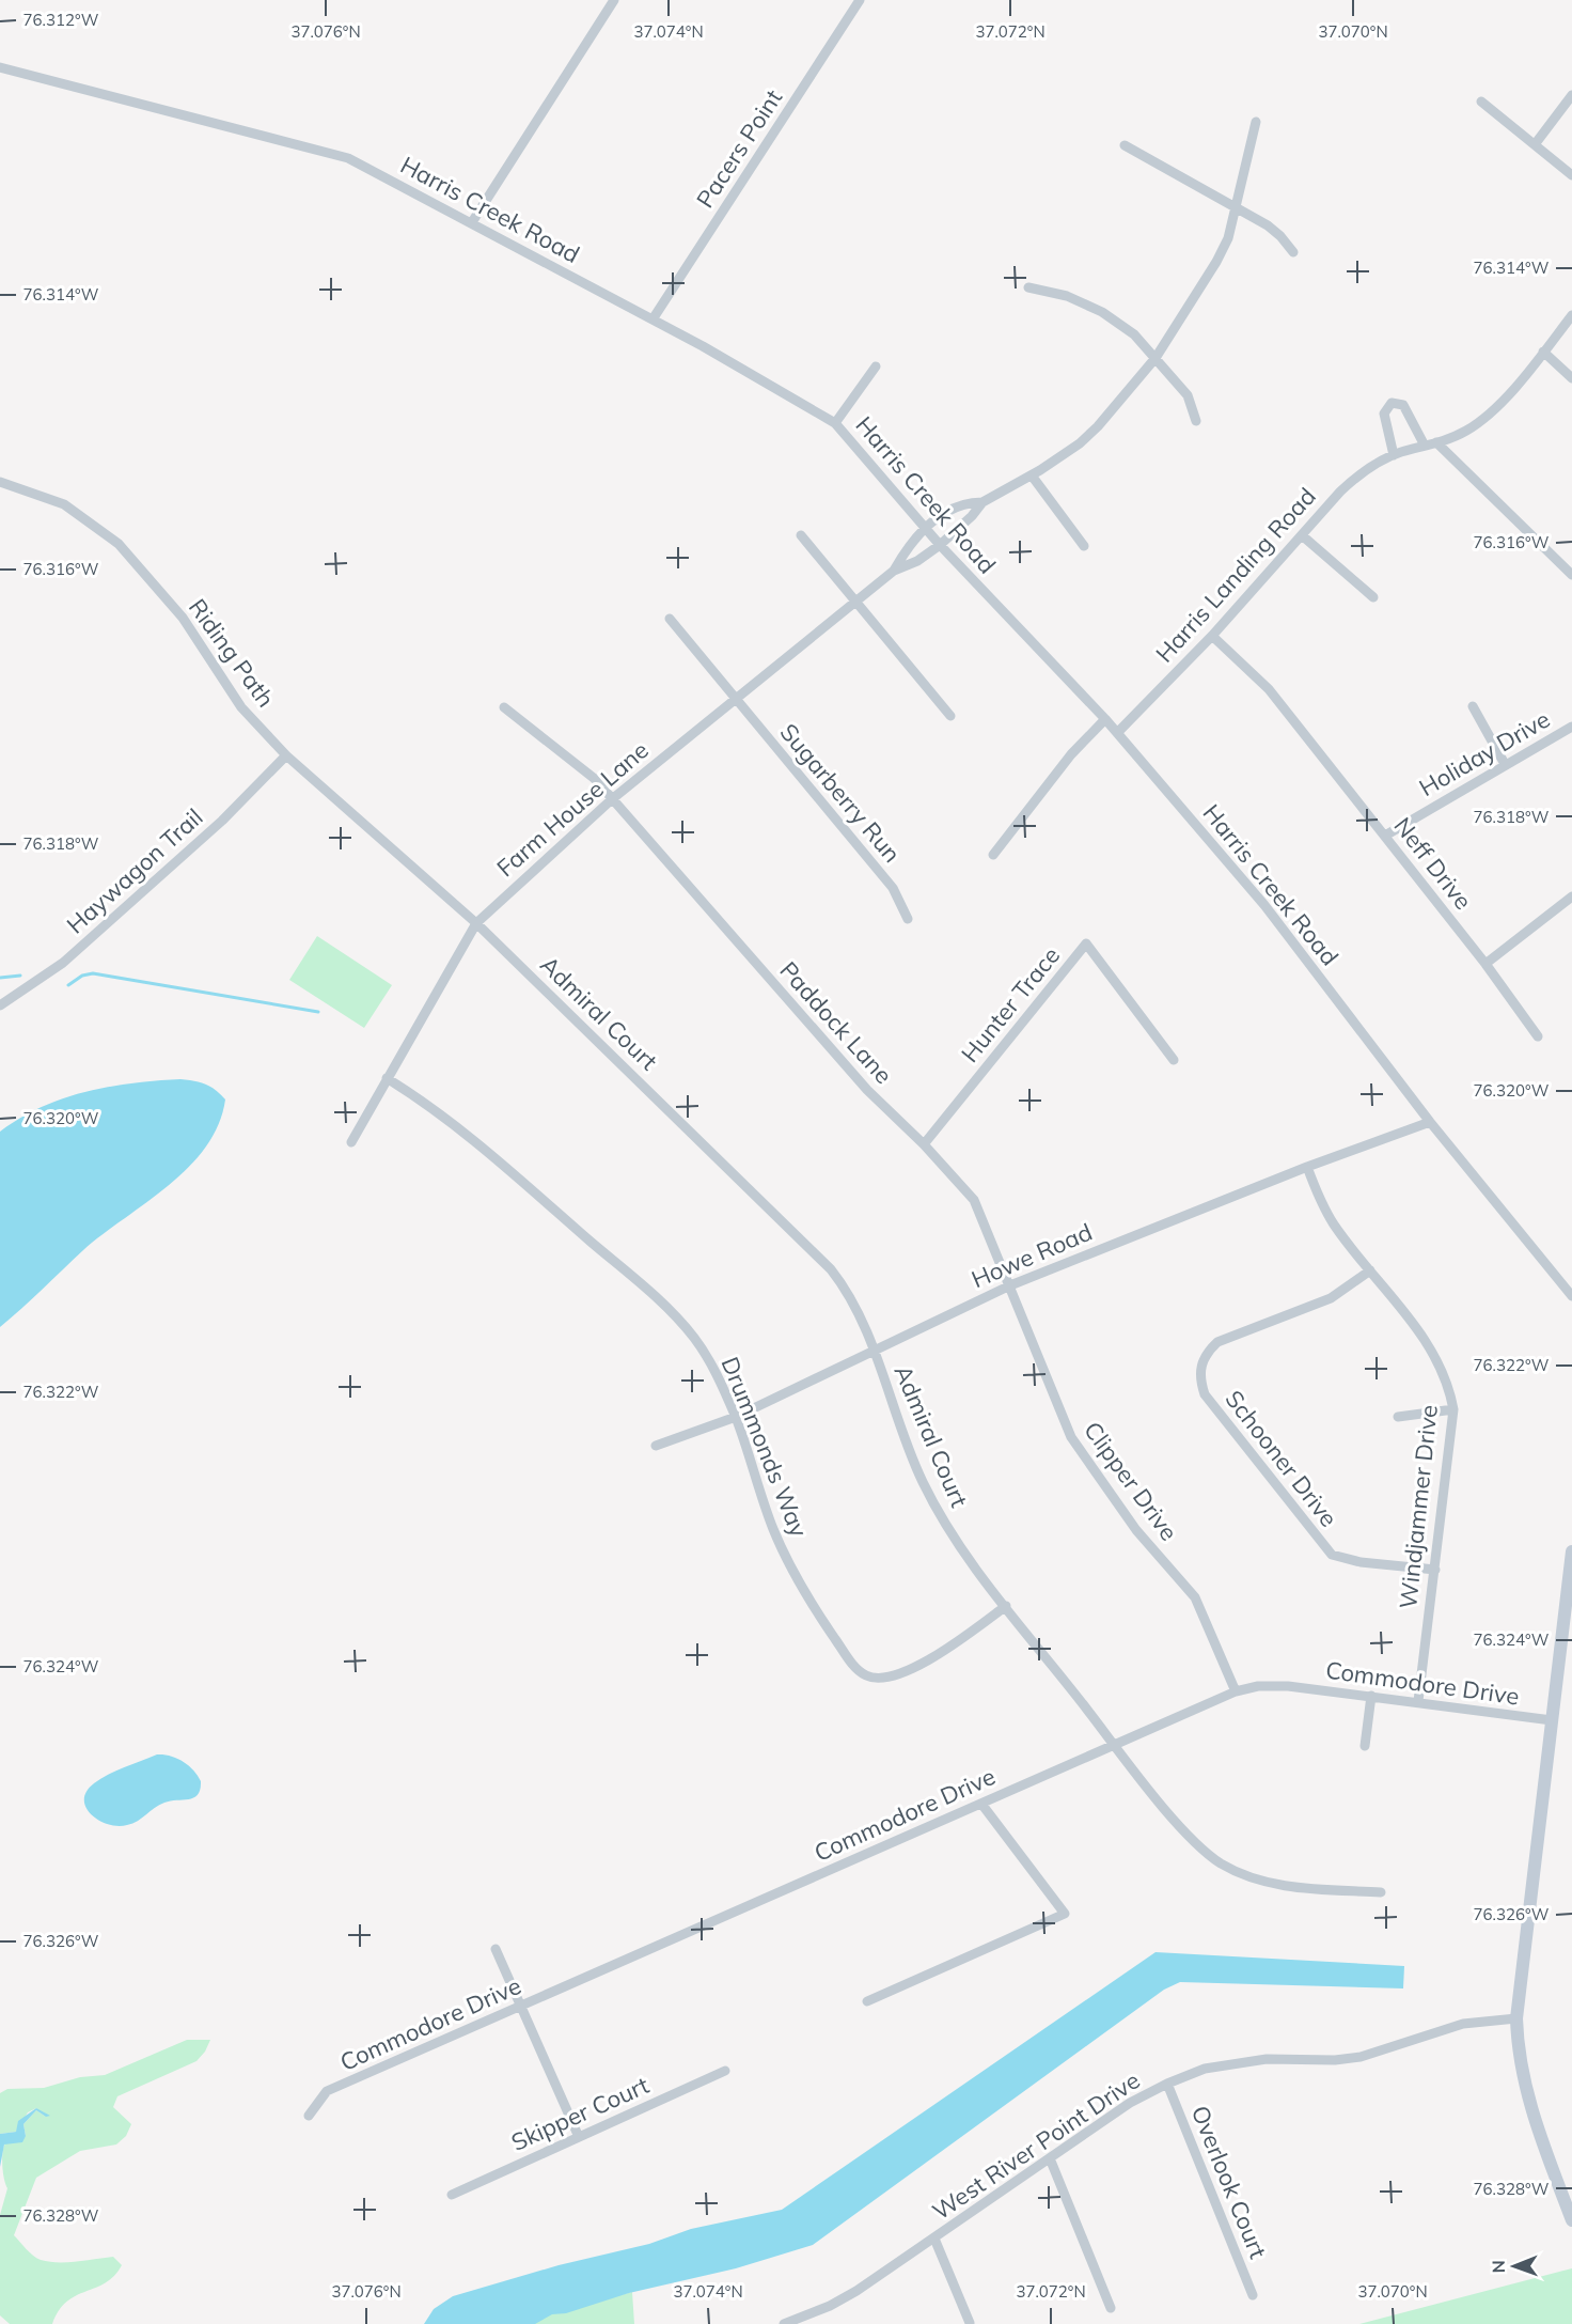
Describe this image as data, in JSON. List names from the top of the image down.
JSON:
{
  "streets": {
    "street": [
      "Pacers Point",
      "Harris Creek Road",
      "Harris Landing Road",
      "Riding Path",
      "Holiday Drive",
      "Sugarberry Run",
      "Farm House Lane",
      "Neff Drive",
      "Haywagon Trail",
      "Hunter Trace",
      "Admiral Court",
      "Paddock Lane",
      "Howe Road",
      "Drummonds Way",
      "Schooner Drive",
      "Clipper Drive",
      "Windjammer Drive",
      "Commodore Drive",
      "Skipper Court",
      "West River Point Drive",
      "Overlook Court"
    ]
  },
  "crossings": [
    ["Pacers Point", "Harris Creek Road"],
    ["Harris Creek Road", "Harris Landing Road"],
    ["Harris Creek Road", "Farm House Lane"],
    ["Harris Creek Road", "Howe Road"],
    ["Harris Landing Road", "Neff Drive"],
    ["Riding Path", "Farm House Lane"],
    ["Riding Path", "Haywagon Trail"],
    ["Riding Path", "Admiral Court"],
    ["Holiday Drive", "Neff Drive"],
    ["Sugarberry Run", "Farm House Lane"],
    ["Farm House Lane", "Admiral Court"],
    ["Farm House Lane", "Paddock Lane"],
    ["Farm House Lane", "Drummonds Way"],
    ["Hunter Trace", "Paddock Lane"],
    ["Admiral Court", "Howe Road"],
    ["Admiral Court", "Drummonds Way"],
    ["Admiral Court", "Commodore Drive"],
    ["Paddock Lane", "Howe Road"],
    ["Paddock Lane", "Clipper Drive"],
    ["Howe Road", "Drummonds Way"],
    ["Howe Road", "Clipper Drive"],
    ["Howe Road", "Windjammer Drive"],
    ["Schooner Drive", "Windjammer Drive"],
    ["Clipper Drive", "Commodore Drive"],
    ["Windjammer Drive", "Commodore Drive"],
    ["West River Point Drive", "Overlook Court"]
  ],
  "north": "left",
  "coordinates": [
    "76.312°W",
    "37.076°N",
    "37.074°N",
    "37.072°N",
    "37.070°N",
    "76.314°W",
    "76.316°W",
    "76.318°W",
    "76.320°W",
    "76.322°W",
    "76.324°W",
    "76.326°W",
    "76.328°W"
  ]
}
